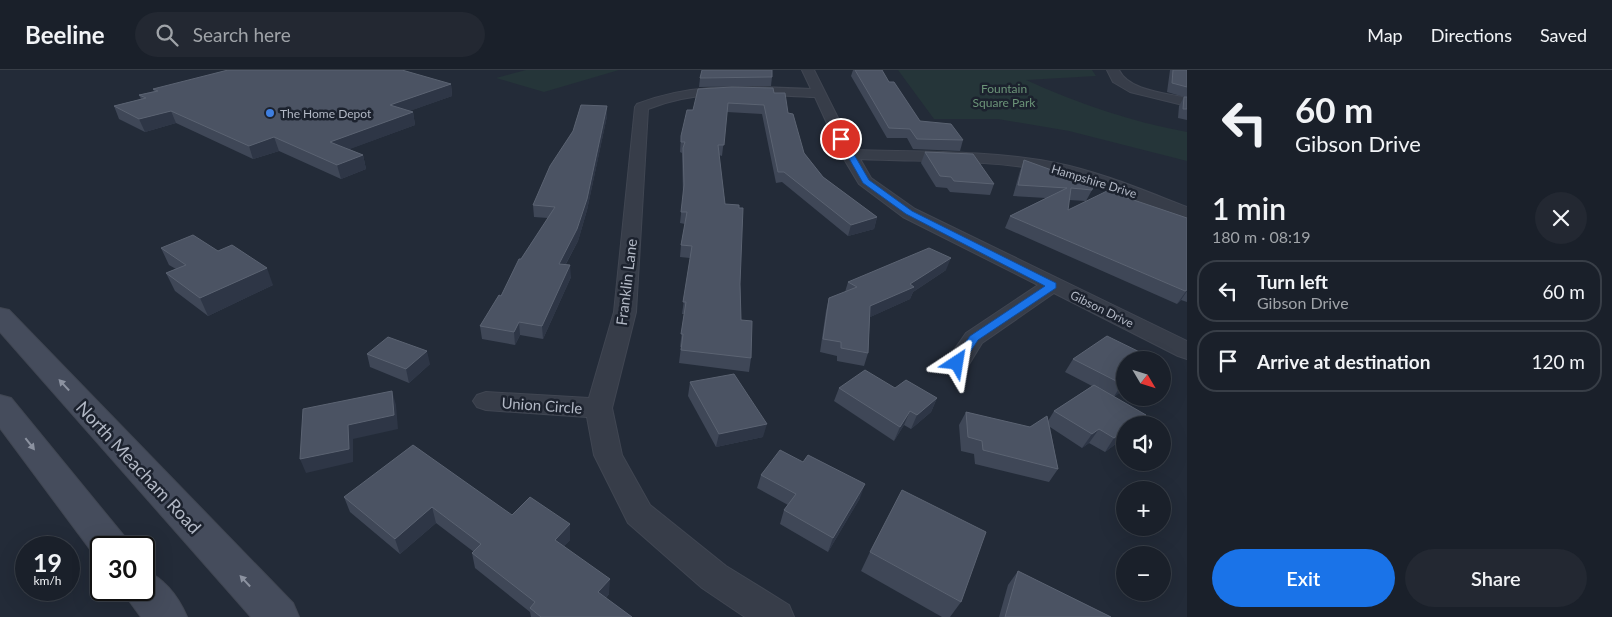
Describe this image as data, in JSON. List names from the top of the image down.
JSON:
{
  "streets": {
    "main road": ["North Meacham Road"],
    "street": [
      "Hampshire Drive",
      "Franklin Lane",
      "Gibson Drive",
      "Union Circle"
    ]
  },
  "crossings": [
    ["Hampshire Drive", "Gibson Drive"],
    ["Franklin Lane", "Gibson Drive"],
    ["Franklin Lane", "Union Circle"]
  ],
  "parks": ["Fountain Square Park"],
  "places": ["The Home Depot"],
  "north": "bottom right",
  "page": {
    "header": "Beeline",
    "search": "Search here",
    "nav": ["Map", "Directions", "Saved"],
    "turn": ["60 m", "Gibson Drive"],
    "heading": ["1 min", "180 m · 08:19"],
    "list": [
      {
        "name": "Turn left",
        "note": "Gibson Drive",
        "value": "60 m"
      },
      {
        "name": "Arrive at destination",
        "value": "120 m"
      }
    ],
    "map_buttons": ["+", "−"],
    "speed": "19 km/h",
    "limit": "30",
    "buttons": ["Exit", "Share"]
  }
}
